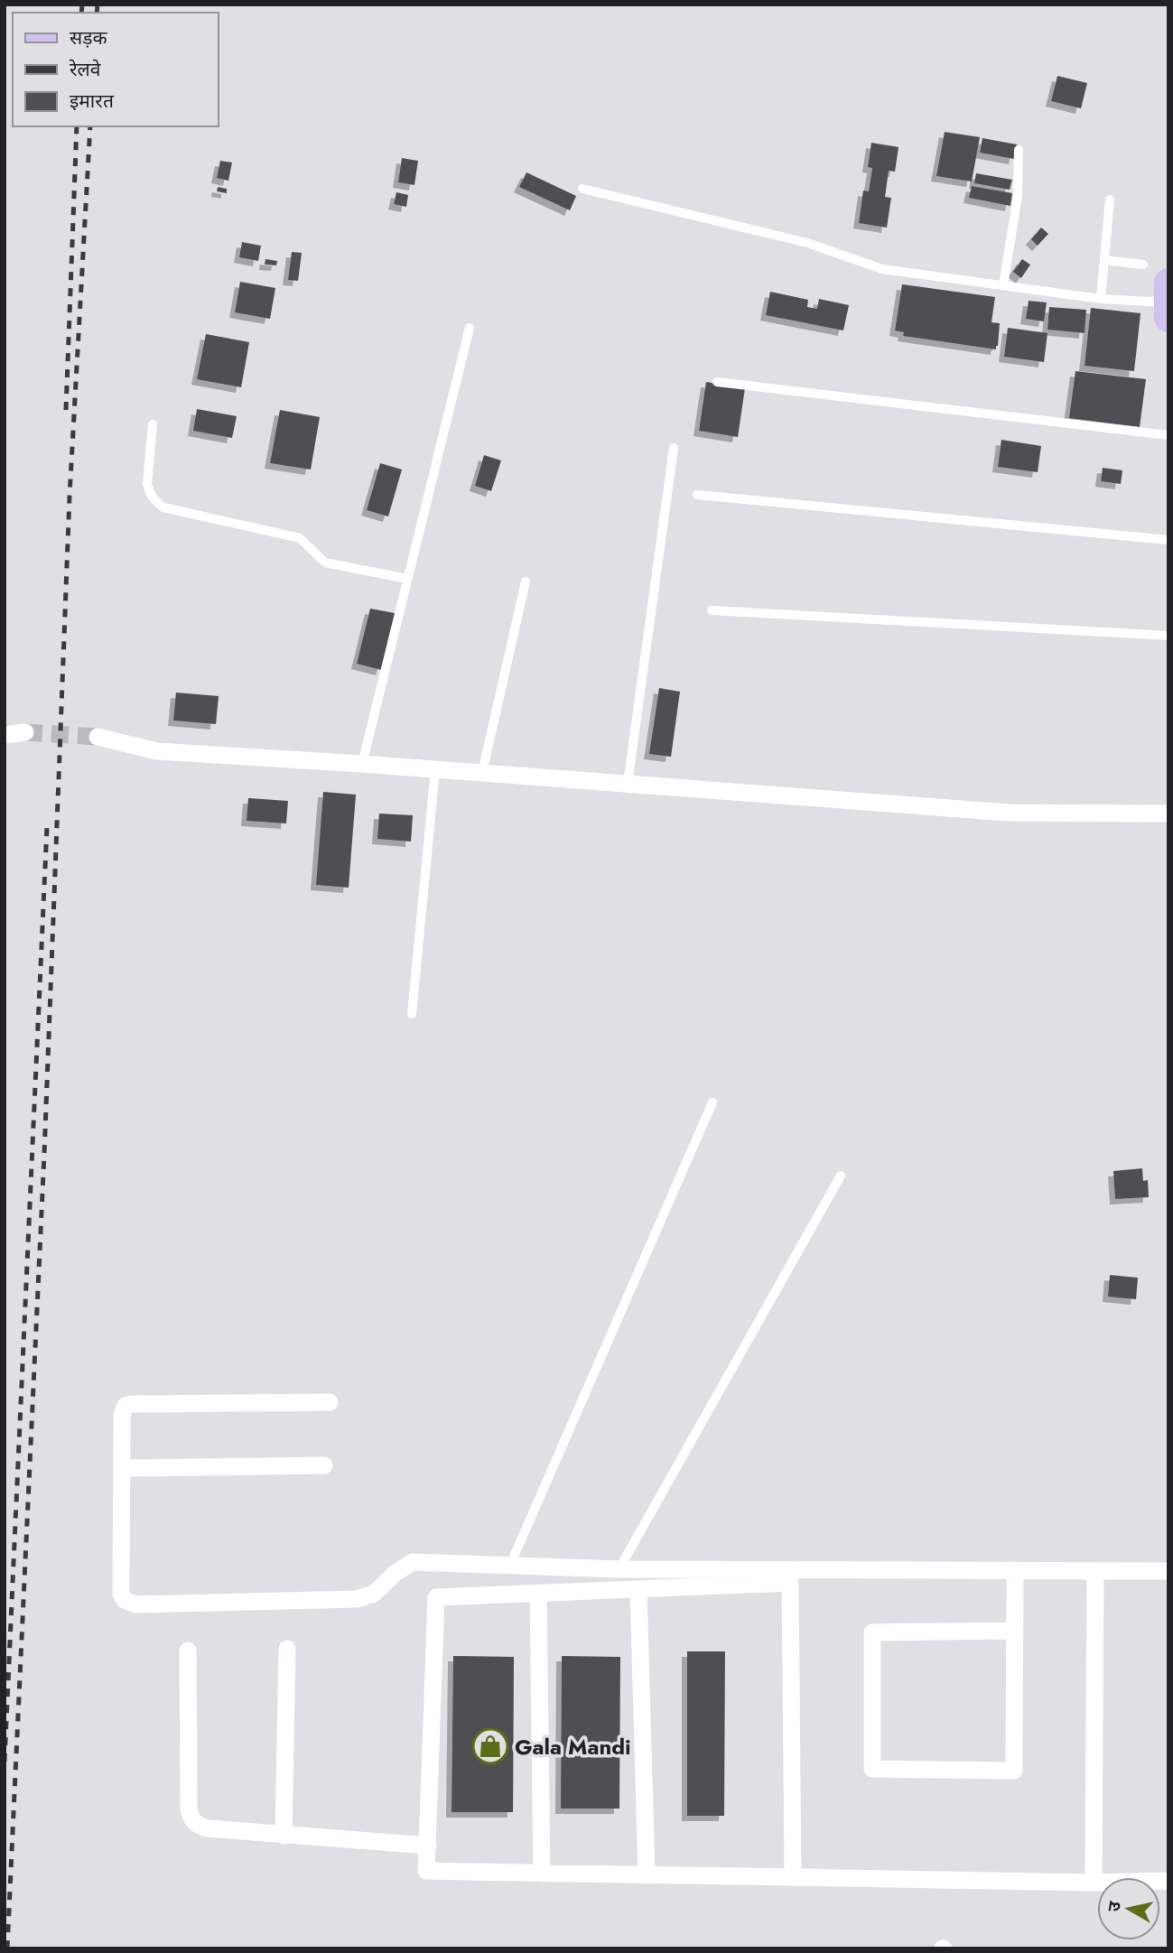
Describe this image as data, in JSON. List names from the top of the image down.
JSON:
{
  "places": {
    "shop": ["Gala Mandi"]
  },
  "legend": ["सड़क", "रेलवे", "इमारत"],
  "north": "left"
}
